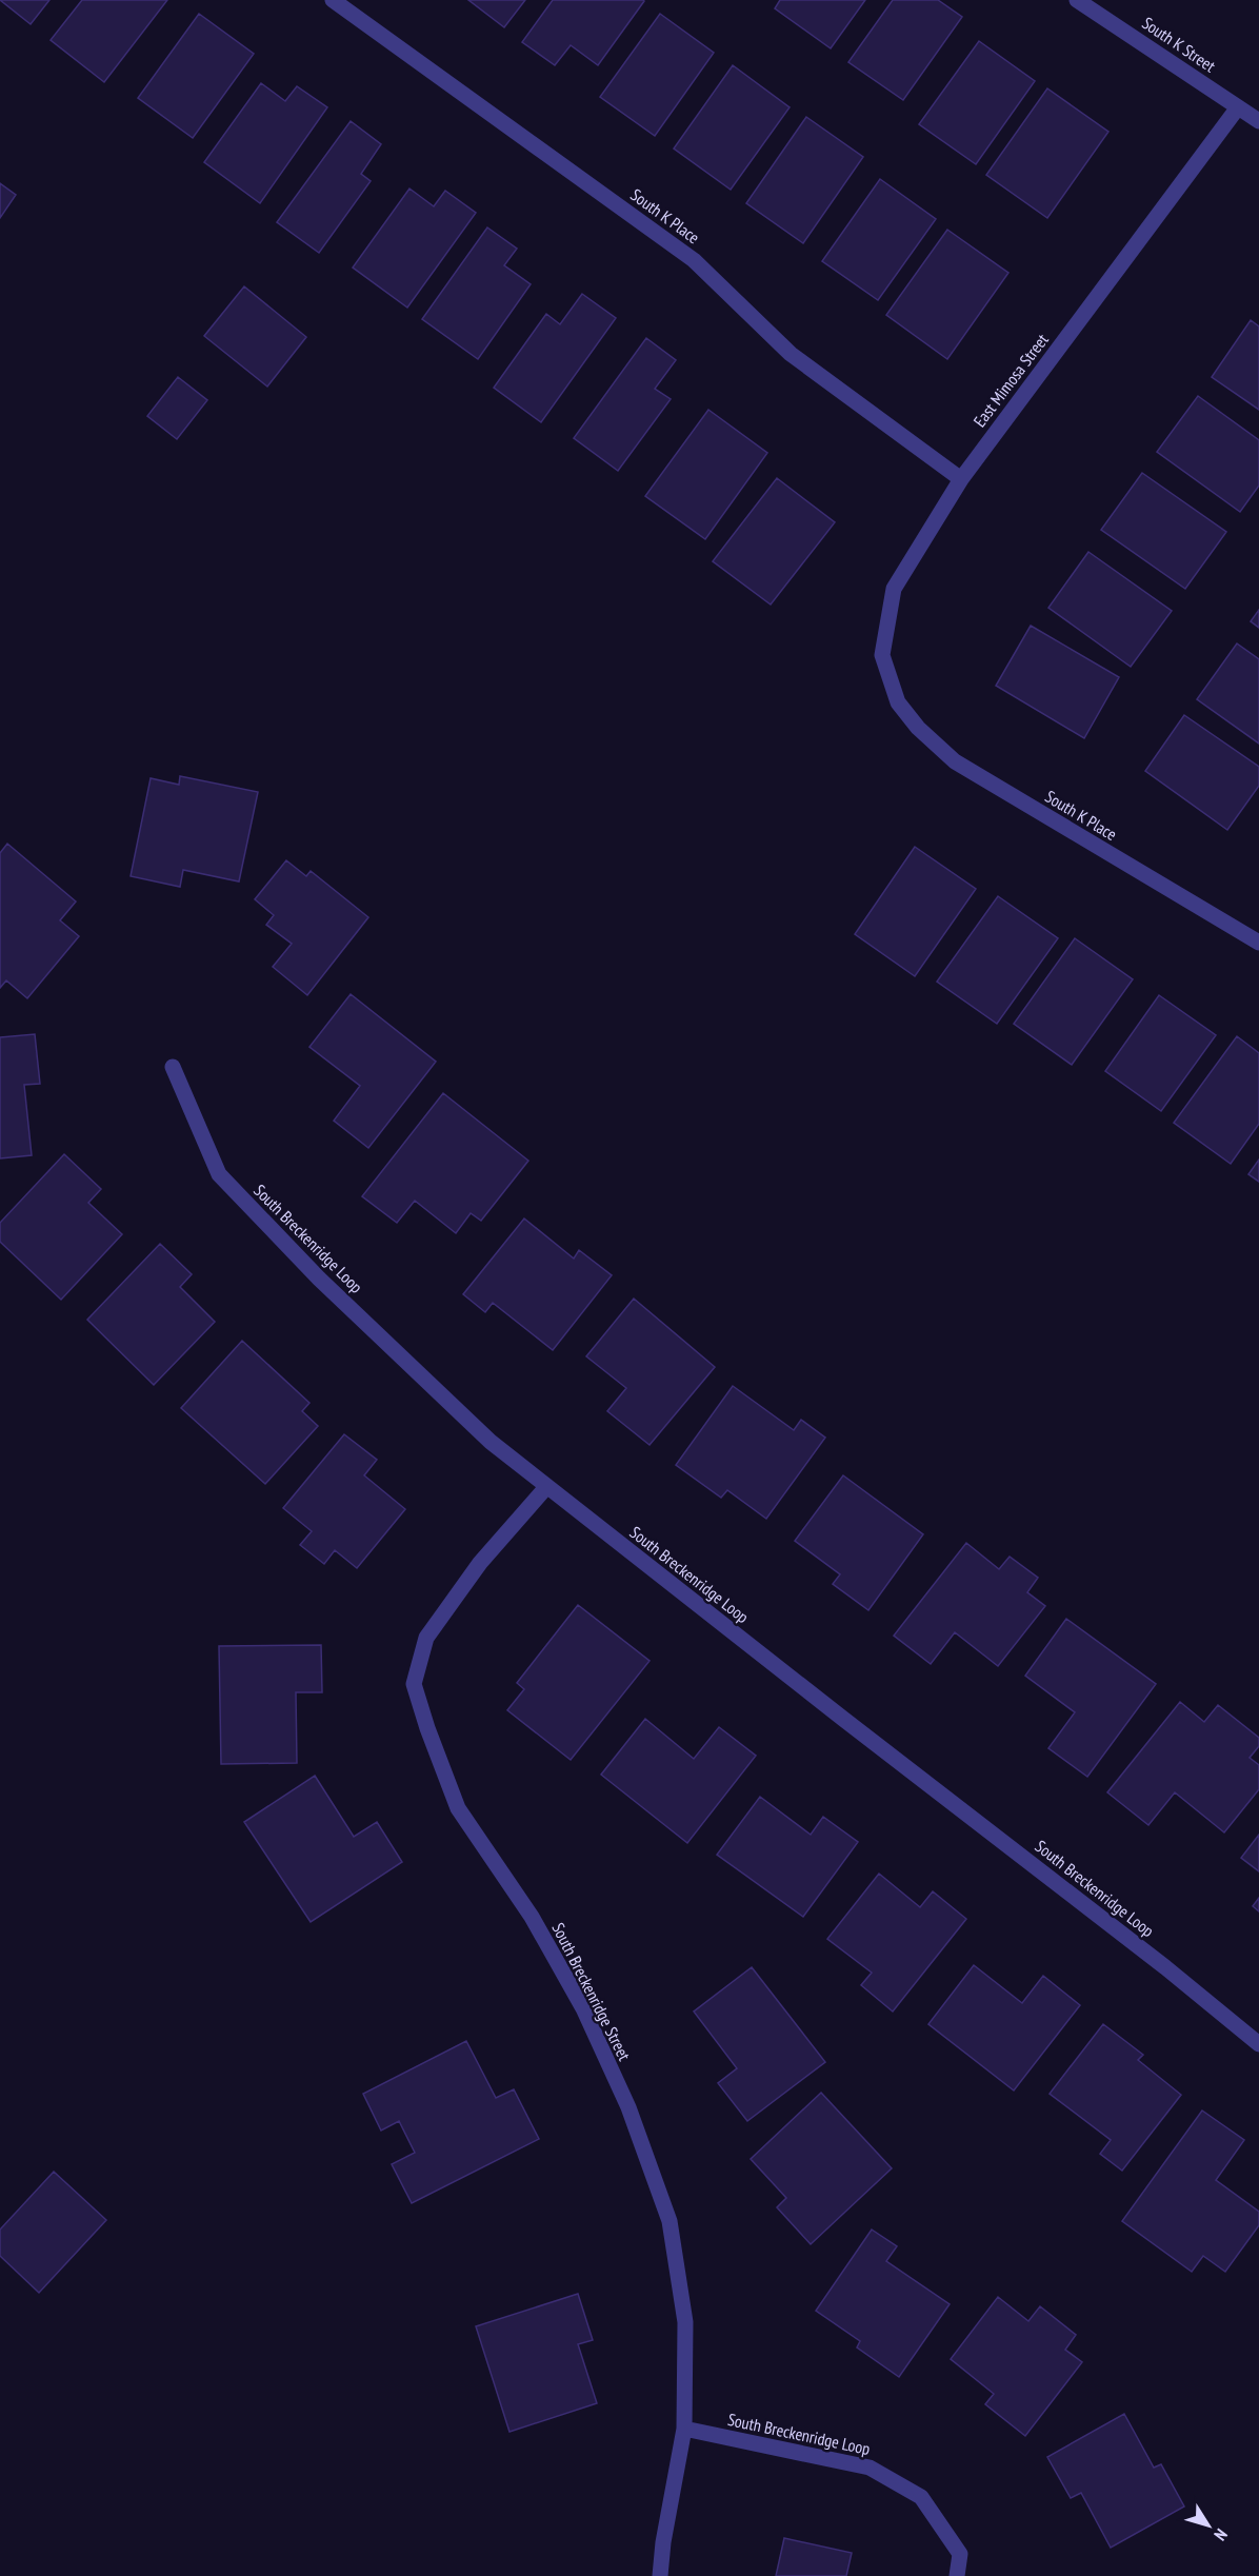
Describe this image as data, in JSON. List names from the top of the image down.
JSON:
{
  "streets": {
    "street": [
      "South K Street",
      "South K Place",
      "East Mimosa Street",
      "South Breckenridge Loop",
      "South Breckenridge Street"
    ]
  },
  "crossings": [
    ["South K Street", "East Mimosa Street"],
    ["South K Place", "East Mimosa Street"],
    ["South Breckenridge Loop", "South Breckenridge Street"]
  ],
  "north": "bottom right"
}
